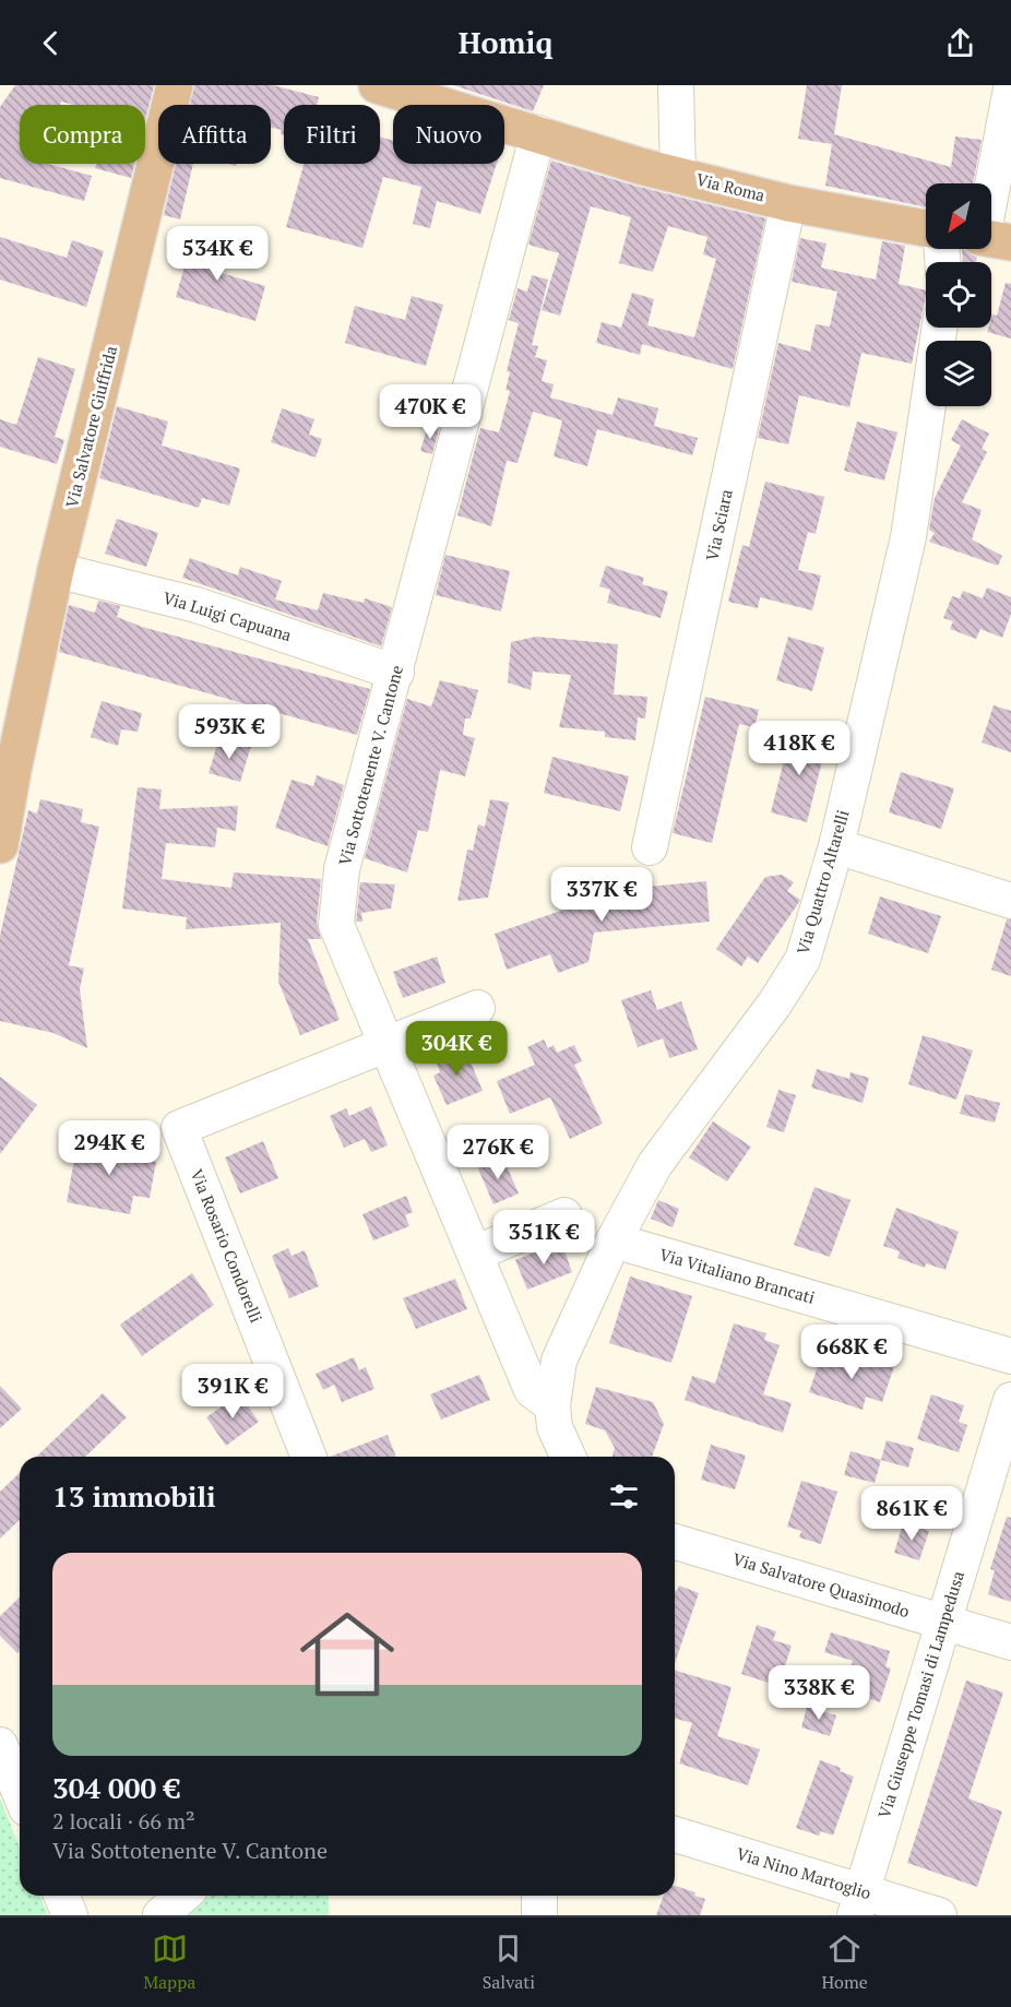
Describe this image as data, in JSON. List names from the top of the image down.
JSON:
{
  "streets": {
    "main road": ["Via Roma", "Via Salvatore Giuffrida"],
    "street": [
      "Via Sciara",
      "Via Luigi Capuana",
      "Via Sottotenente V. Cantone",
      "Via Quattro Altarelli",
      "Via Rosario Condorelli",
      "Via Vitaliano Brancati",
      "Via Salvatore Quasimodo",
      "Via Giuseppe Tomasi di Lampedusa",
      "Via Nino Martoglio"
    ]
  },
  "crossings": [
    ["Via Roma", "Via Sciara"],
    ["Via Roma", "Via Sottotenente V. Cantone"],
    ["Via Salvatore Giuffrida", "Via Luigi Capuana"],
    ["Via Luigi Capuana", "Via Sottotenente V. Cantone"],
    ["Via Sottotenente V. Cantone", "Via Quattro Altarelli"],
    ["Via Sottotenente V. Cantone", "Via Rosario Condorelli"],
    ["Via Quattro Altarelli", "Via Vitaliano Brancati"],
    ["Via Salvatore Quasimodo", "Via Giuseppe Tomasi di Lampedusa"],
    ["Via Giuseppe Tomasi di Lampedusa", "Via Nino Martoglio"]
  ],
  "north": "bottom left",
  "page": {
    "header": "Homiq",
    "chip": [
      "Compra",
      "Affitta",
      "Filtri",
      "Nuovo"
    ],
    "price": [
      "534K €",
      "470K €",
      "593K €",
      "418K €",
      "337K €",
      "304K €",
      "294K €",
      "276K €",
      "351K €",
      "668K €",
      "391K €",
      "861K €",
      "338K €"
    ],
    "heading": "13 immobili",
    "list": [
      {
        "name": "304 000 €",
        "note": "2 locali · 66 m² · Via Sottotenente V. Cantone"
      }
    ],
    "tabs": ["Mappa", "Salvati", "Home"]
  }
}
